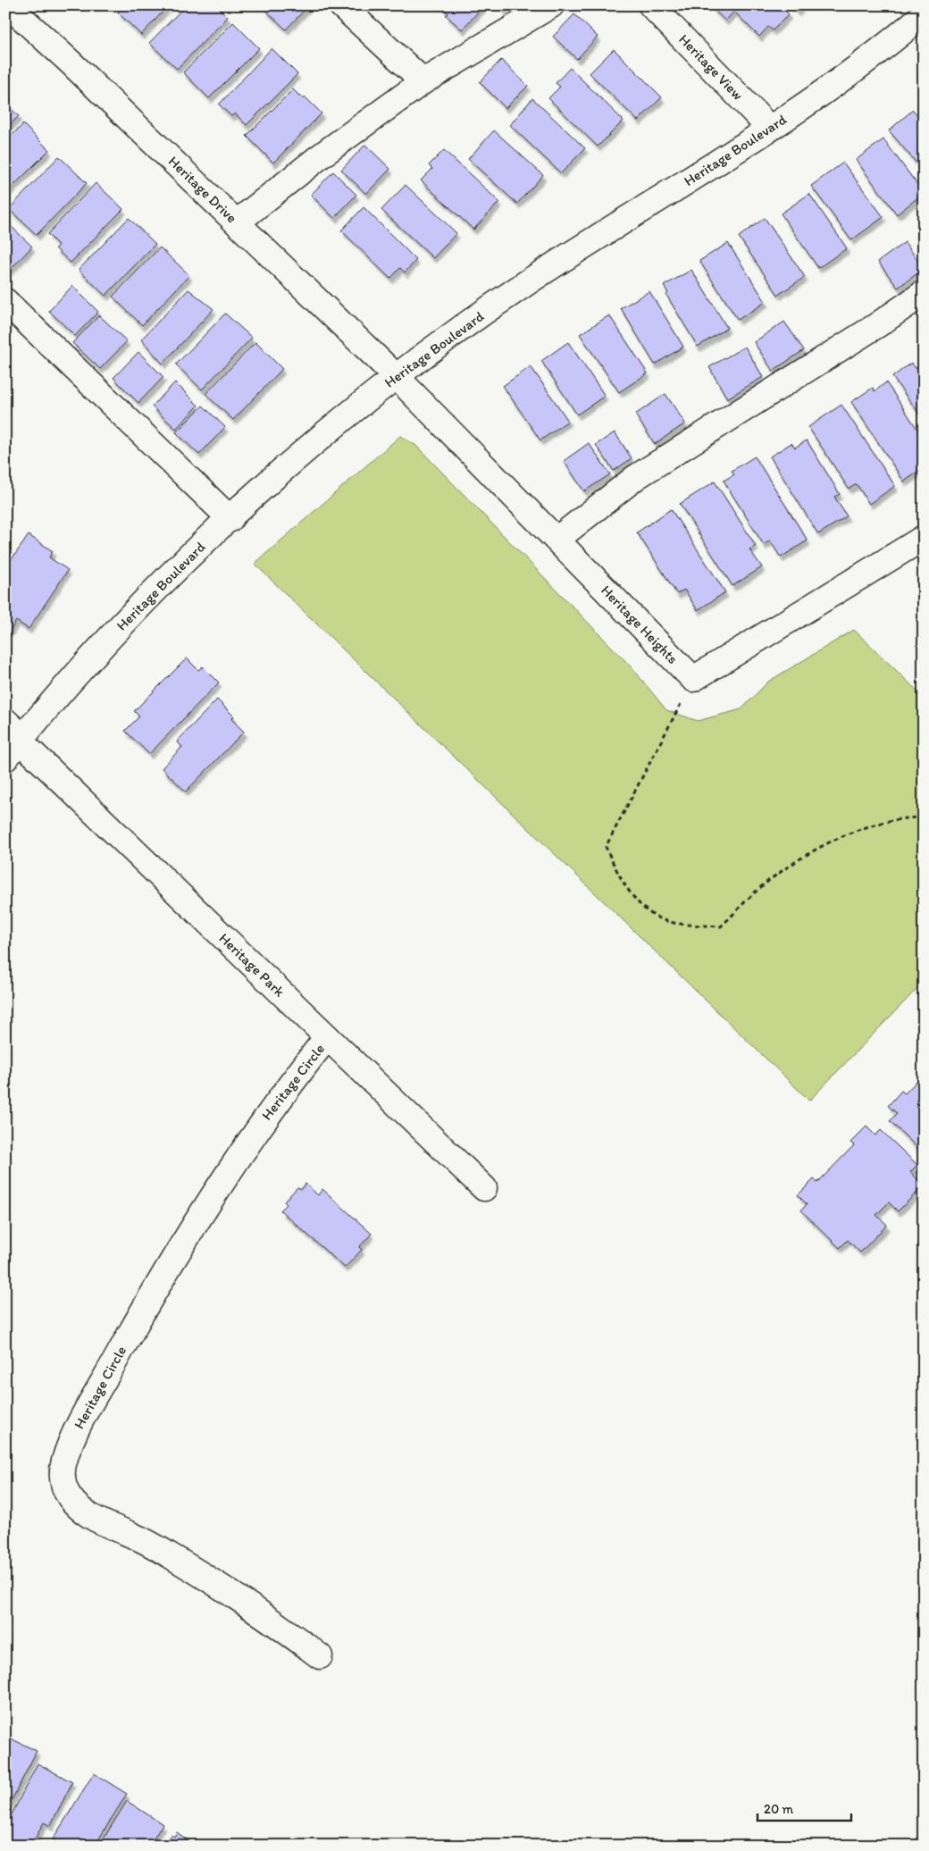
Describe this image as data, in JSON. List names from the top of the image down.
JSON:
{
  "streets": {
    "street": [
      "Heritage View",
      "Heritage Boulevard",
      "Heritage Drive",
      "Heritage Heights",
      "Heritage Park",
      "Heritage Circle"
    ]
  },
  "crossings": [
    ["Heritage View", "Heritage Boulevard"],
    ["Heritage Boulevard", "Heritage Drive"],
    ["Heritage Boulevard", "Heritage Heights"],
    ["Heritage Boulevard", "Heritage Park"],
    ["Heritage Drive", "Heritage Heights"],
    ["Heritage Park", "Heritage Circle"]
  ],
  "scale_bar": "20 m"
}
